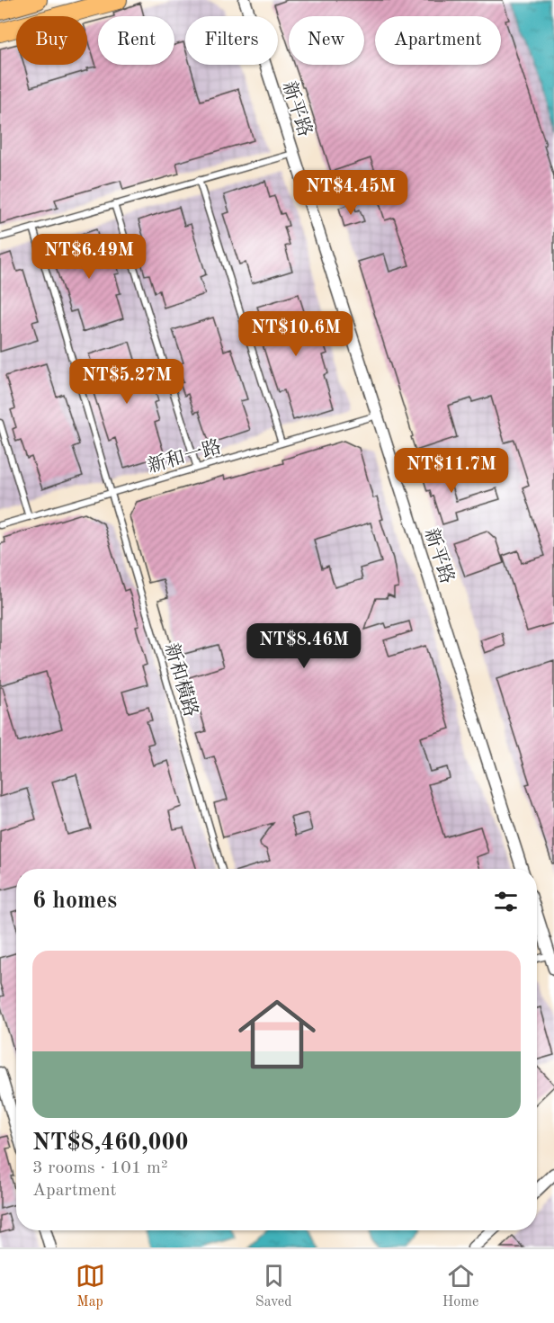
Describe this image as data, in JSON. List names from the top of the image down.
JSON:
{
  "streets": {
    "street": ["新平路"],
    "lane": ["新和一路", "新和橫路"]
  },
  "crossings": [
    ["新平路", "新和一路"],
    ["新和一路", "新和橫路"]
  ],
  "page": {
    "chip": [
      "Buy",
      "Rent",
      "Filters",
      "New",
      "Apartment"
    ],
    "price": [
      "NT$4.45M",
      "NT$6.49M",
      "NT$10.6M",
      "NT$5.27M",
      "NT$11.7M",
      "NT$8.46M"
    ],
    "heading": "6 homes",
    "list": [
      {
        "name": "NT$8,460,000",
        "note": "3 rooms · 101 m² · Apartment"
      }
    ],
    "tabs": ["Map", "Saved", "Home"]
  }
}
